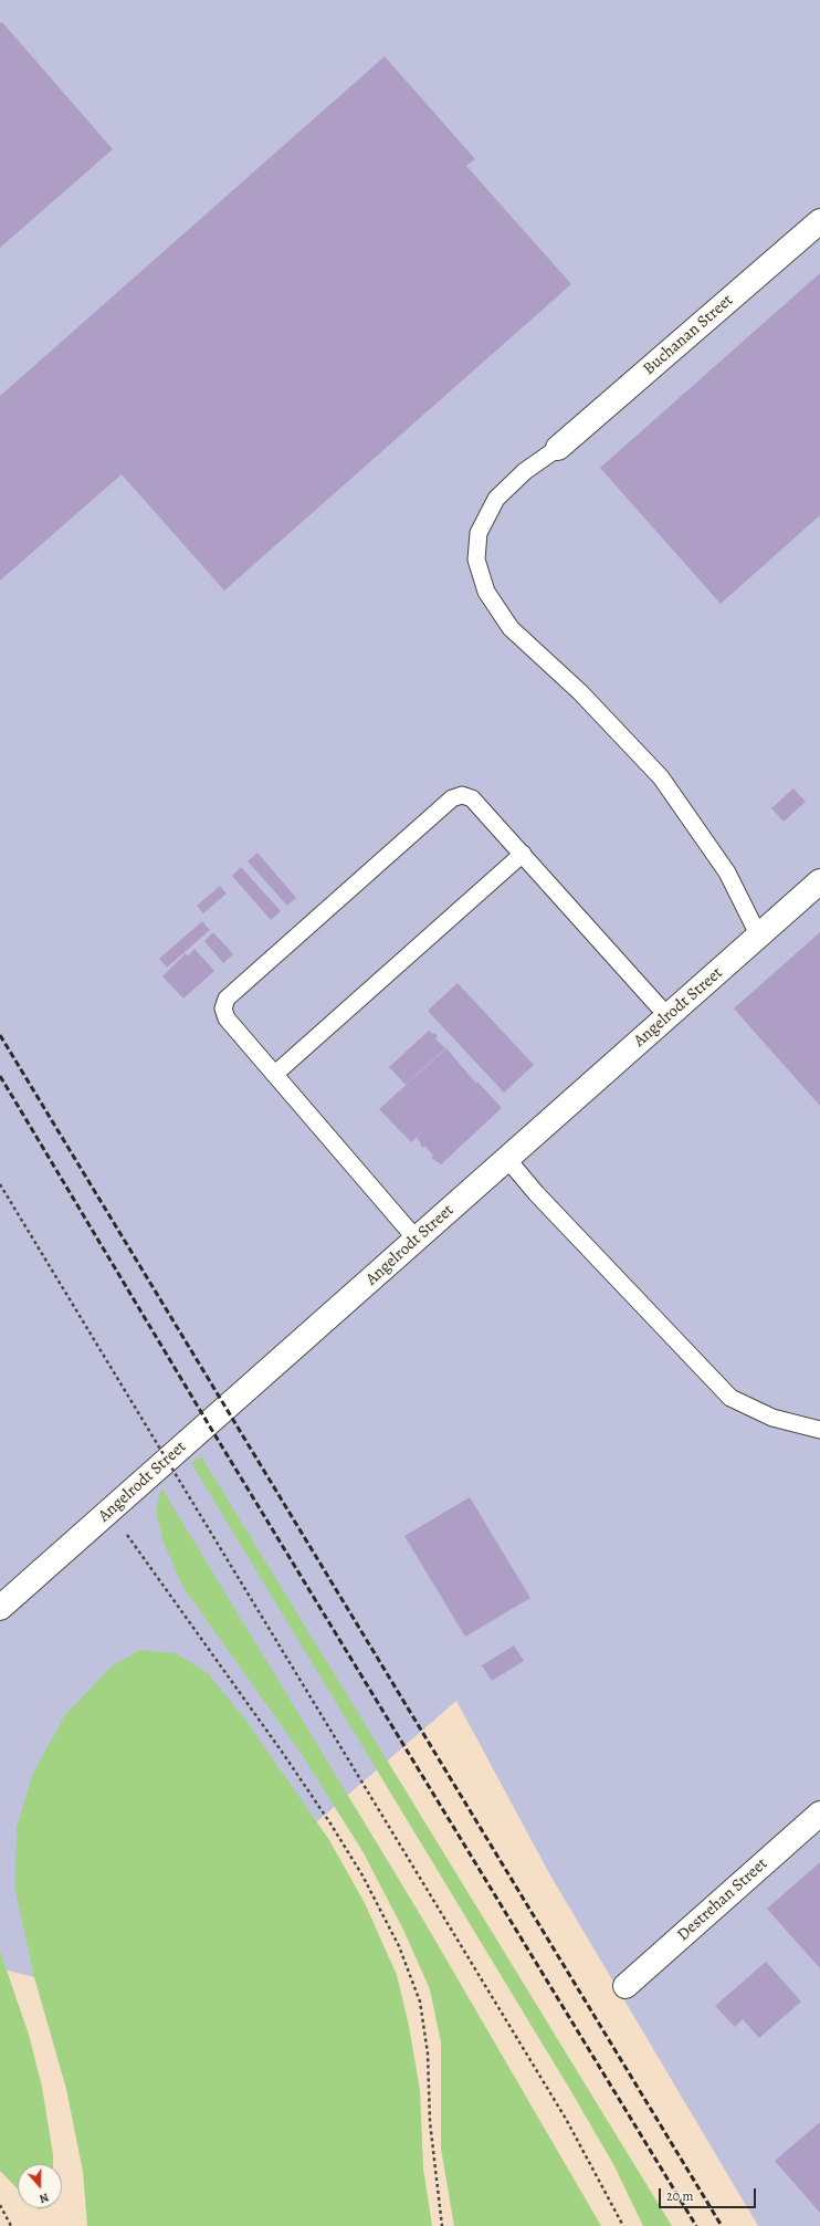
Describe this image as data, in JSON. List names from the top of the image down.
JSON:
{
  "streets": {
    "street": ["Buchanan Street", "Angelrodt Street", "Destrehan Street"]
  },
  "scale_bar": "20 m",
  "north": "bottom"
}
